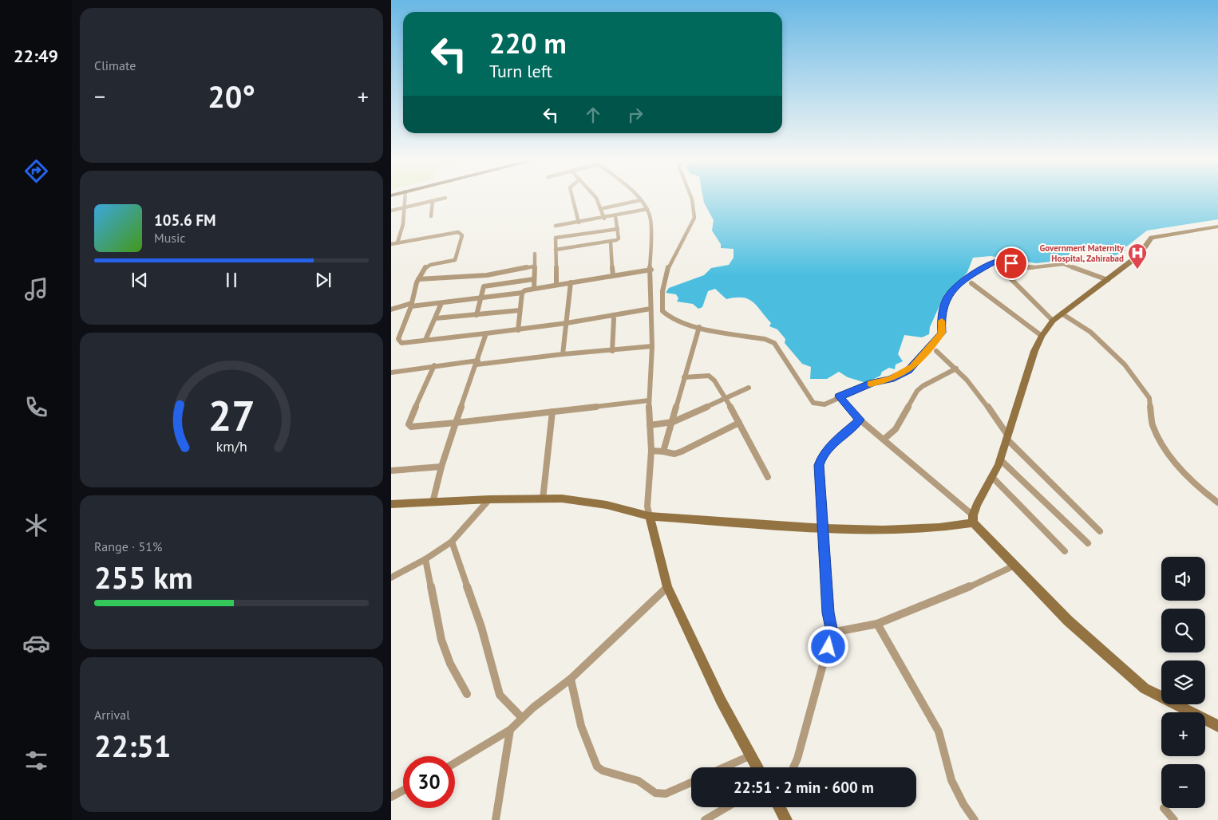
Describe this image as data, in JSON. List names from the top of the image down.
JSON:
{
  "places": {
    "hospital": ["Government Maternity Hospital, Zahirabad"]
  },
  "page": {
    "tabs": "22:49",
    "tile": [
      "Climate",
      ["Range · 51%", "255 km"],
      ["Arrival", "22:51"]
    ],
    "turn": ["220 m", "Turn left"],
    "heat": ["−", "20°", "+"],
    "song": ["105.6 FM", "Music"],
    "map_buttons": ["+", "−"],
    "limit": "30",
    "trip": "22:51 · 2 min · 600 m",
    "gauge": ["27", "km/h"]
  }
}
